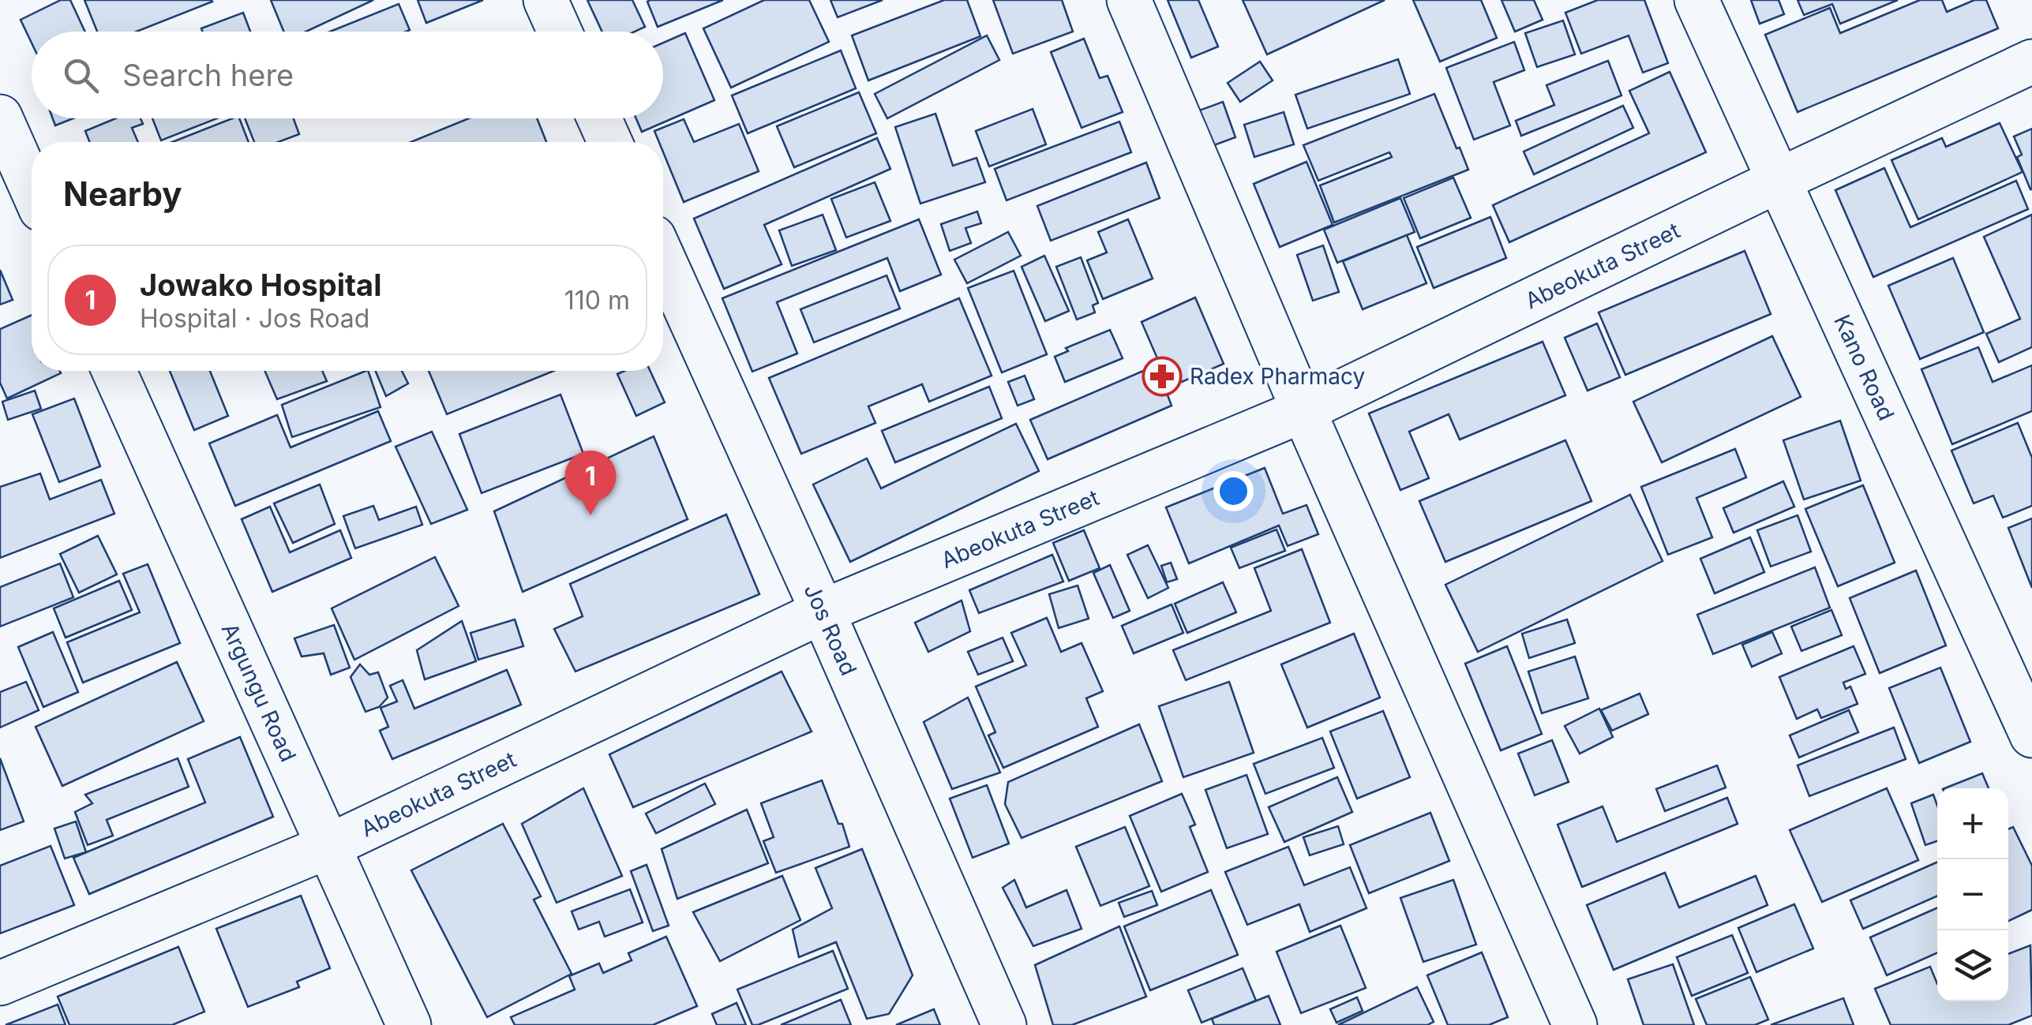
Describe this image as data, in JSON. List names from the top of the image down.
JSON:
{
  "streets": {
    "street": [
      "Abeokuta Street",
      "Kano Road",
      "Jos Road",
      "Argungu Road"
    ]
  },
  "crossings": [
    ["Abeokuta Street", "Kano Road"],
    ["Abeokuta Street", "Jos Road"],
    ["Abeokuta Street", "Argungu Road"]
  ],
  "places": {
    "pharmacy": ["Radex Pharmacy"]
  },
  "page": {
    "search": "Search here",
    "heading": "Nearby",
    "list": [
      {
        "mark": "1",
        "name": "Jowako Hospital",
        "note": "Hospital · Jos Road",
        "value": "110 m"
      }
    ],
    "pins": "1",
    "map_buttons": ["+", "−"]
  }
}
